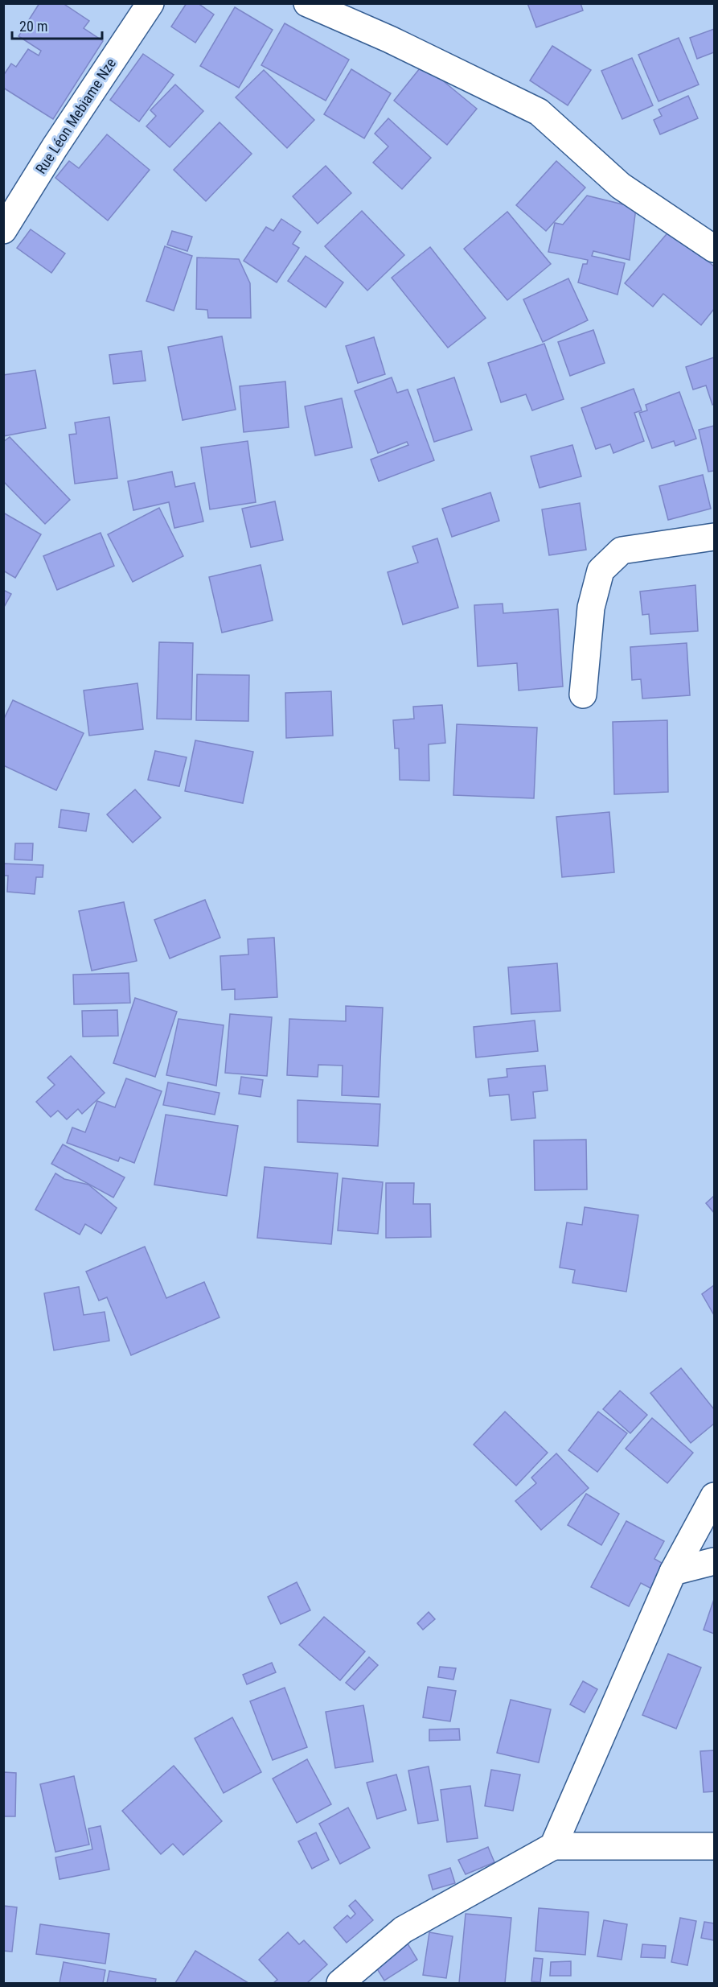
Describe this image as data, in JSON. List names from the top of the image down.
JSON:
{
  "streets": {
    "street": ["Rue Léon Mebiame Nze"]
  },
  "scale_bar": "20 m"
}
